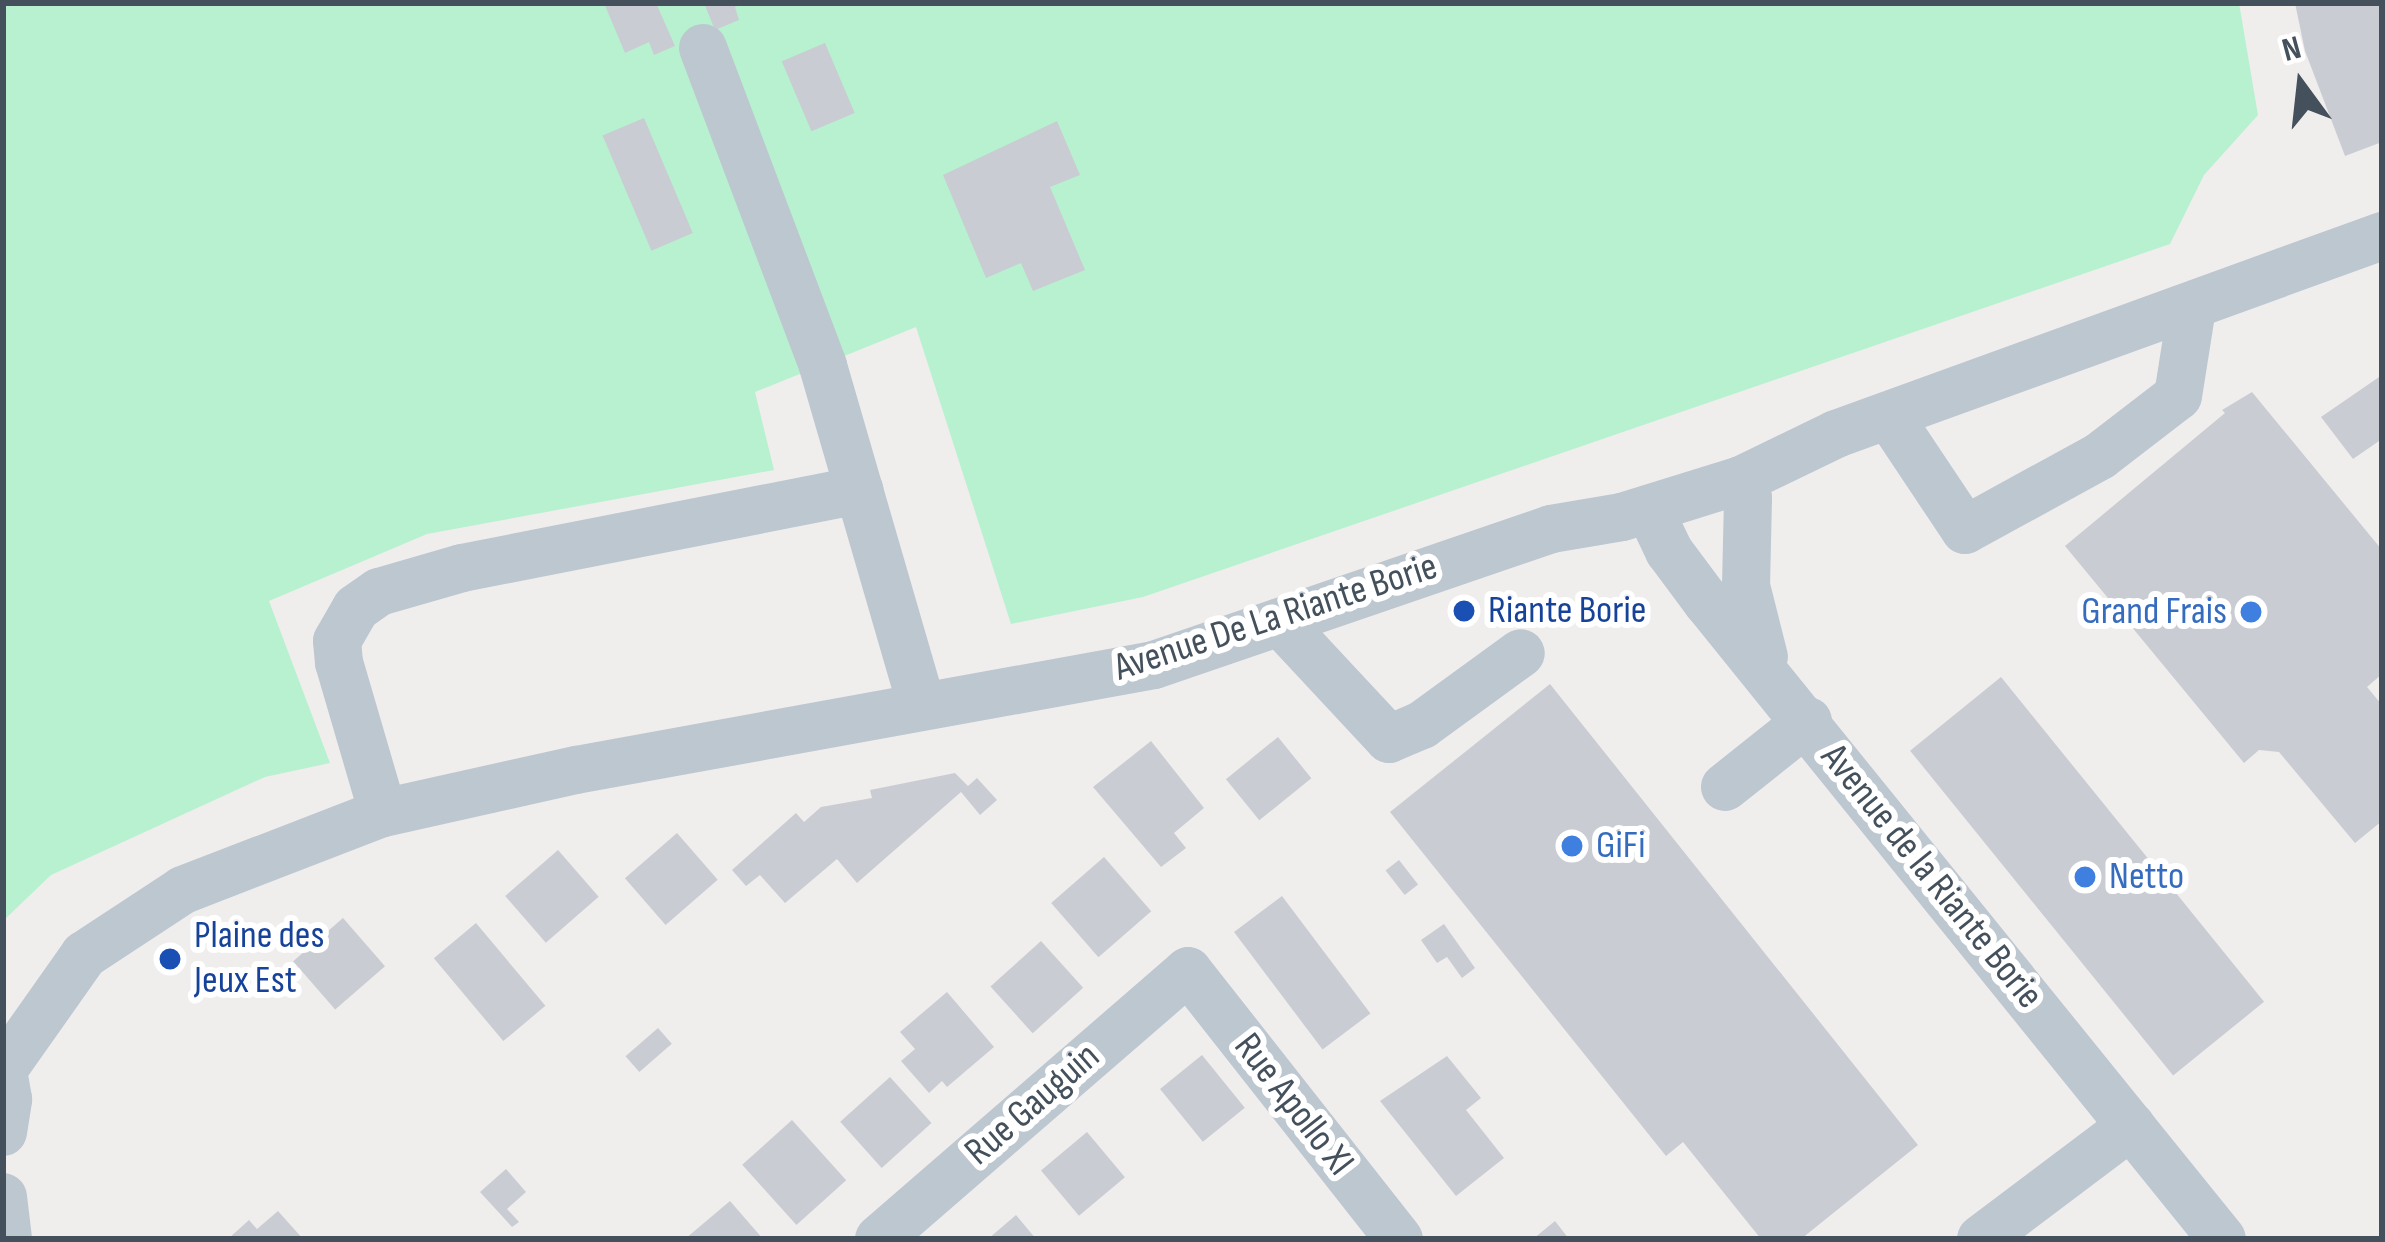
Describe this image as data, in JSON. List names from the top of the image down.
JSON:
{
  "streets": {
    "street": [
      "Avenue De La Riante Borie",
      "Avenue de la Riante Borie",
      "Rue Gauguin",
      "Rue Apollo XI"
    ]
  },
  "crossings": [
    ["Avenue De La Riante Borie", "Avenue de la Riante Borie"],
    ["Rue Gauguin", "Rue Apollo XI"]
  ],
  "places": [
    "Riante Borie",
    "Grand Frais",
    "GiFi",
    "Netto",
    "Plaine des Jeux Est"
  ],
  "north": "top"
}
